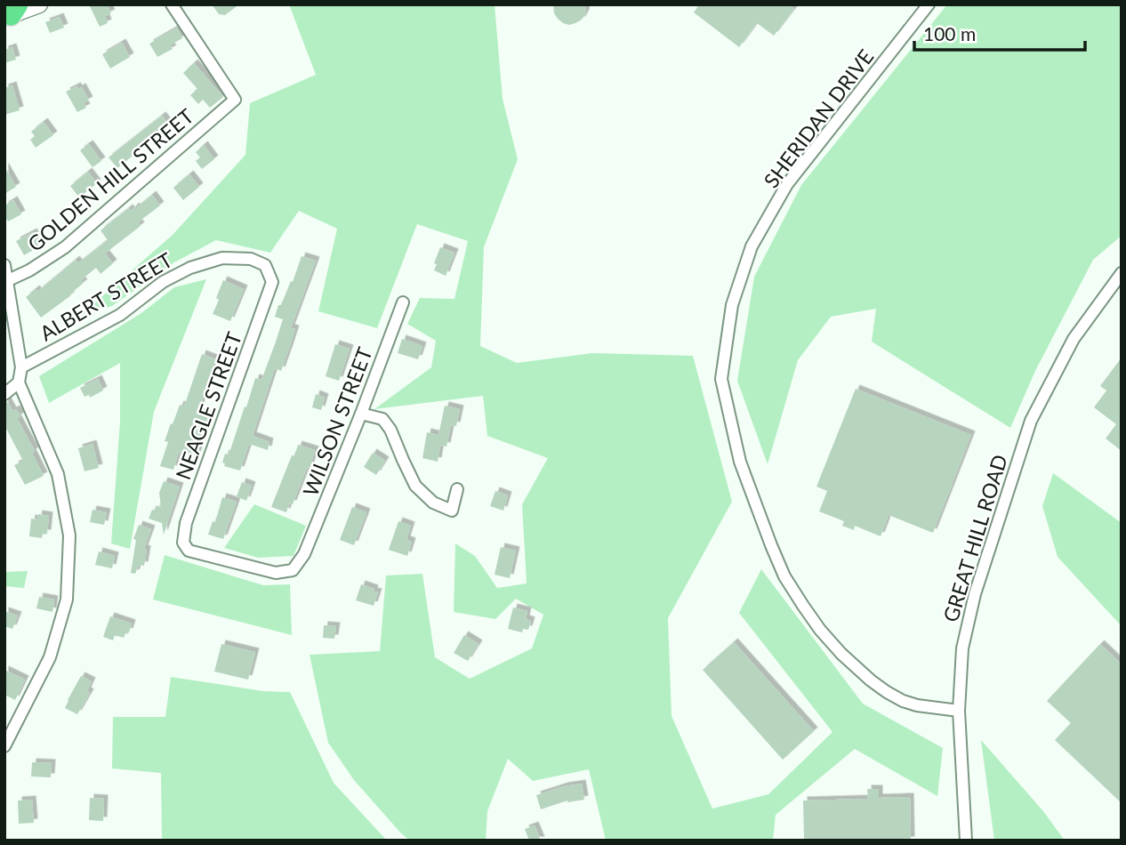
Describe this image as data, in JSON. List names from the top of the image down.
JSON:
{
  "streets": {
    "street": [
      "SHERIDAN DRIVE",
      "GOLDEN HILL STREET",
      "ALBERT STREET",
      "NEAGLE STREET",
      "WILSON STREET",
      "GREAT HILL ROAD"
    ]
  },
  "crossings": [
    ["SHERIDAN DRIVE", "GREAT HILL ROAD"],
    ["ALBERT STREET", "NEAGLE STREET"],
    ["NEAGLE STREET", "WILSON STREET"]
  ],
  "scale_bar": "100 m"
}
